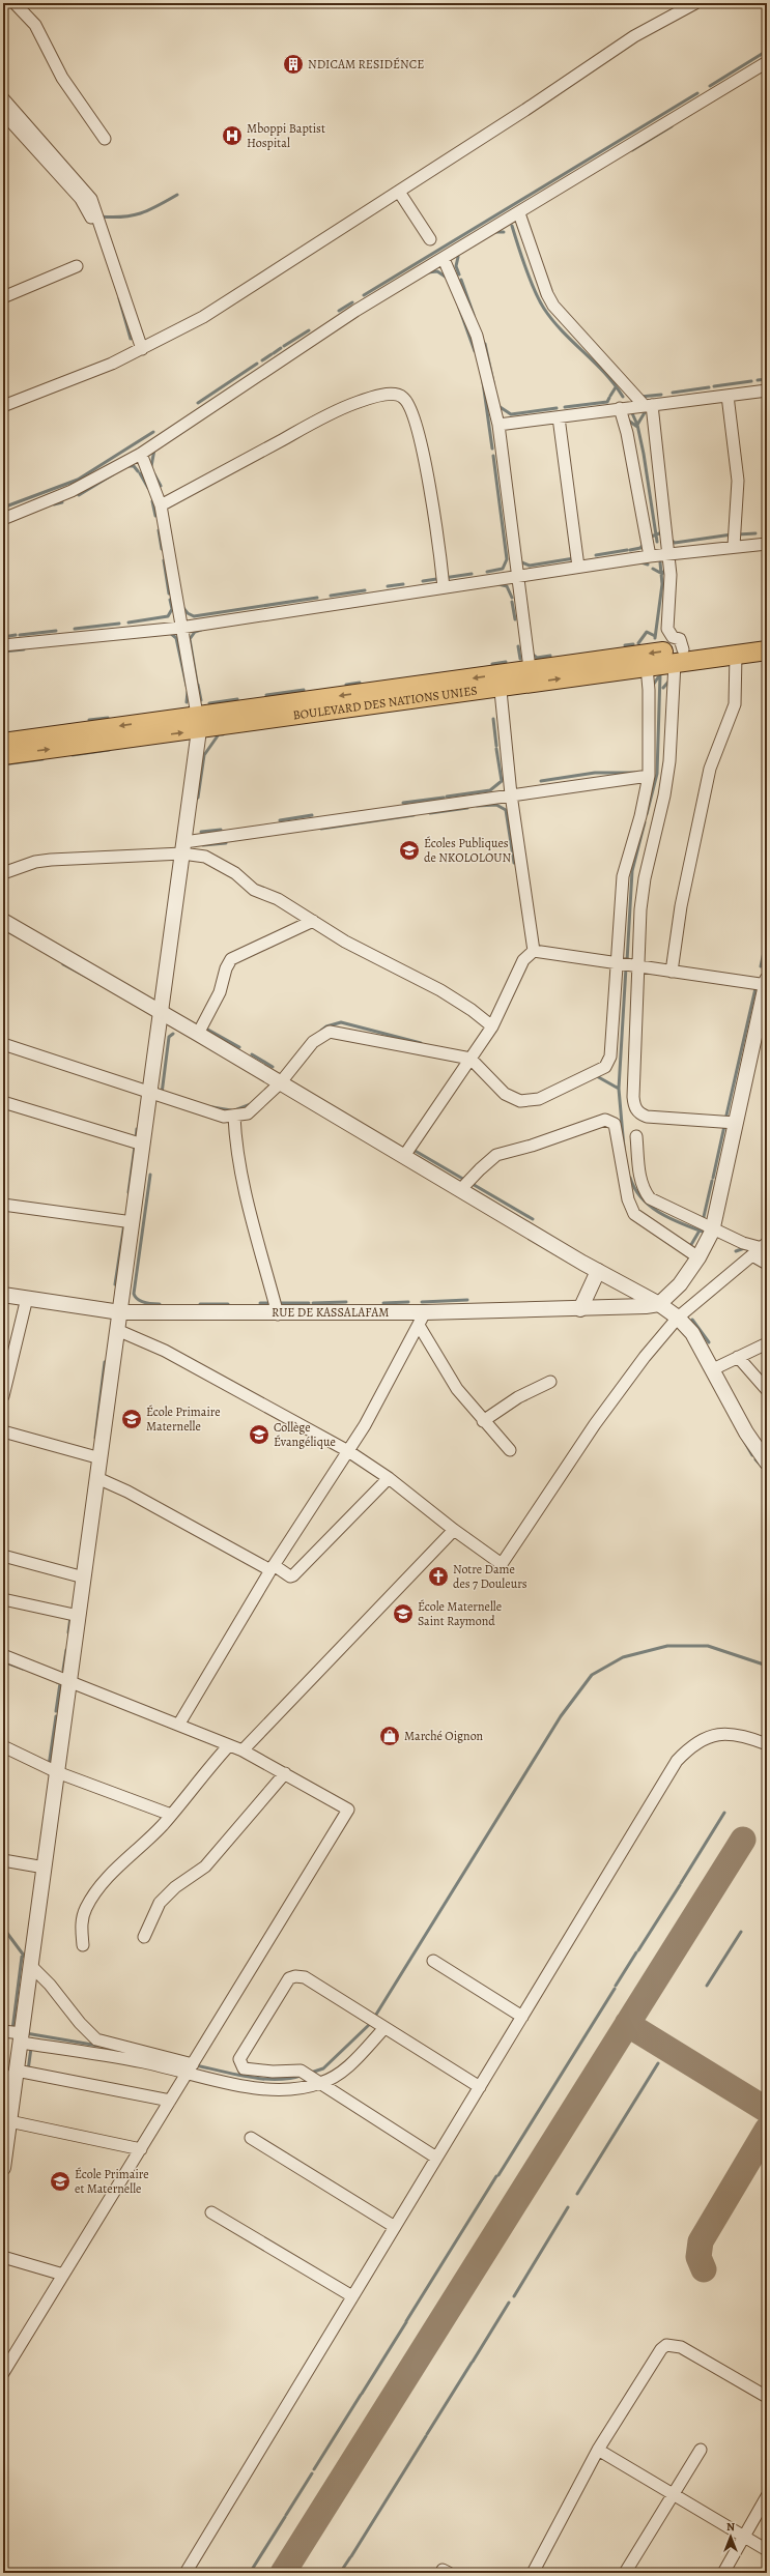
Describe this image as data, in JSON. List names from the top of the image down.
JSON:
{
  "streets": {
    "main road": ["BOULEVARD DES NATIONS UNIES"],
    "street": ["RUE DE KASSALAFAM"]
  },
  "places": {
    "building": ["NDICAM RESIDÉNCE"],
    "hospital": ["Mboppi Baptist Hospital"],
    "school or university": [
      "Écoles Publiques de NKOLOLOUN",
      "École Primaire Maternelle",
      "Collège Évangélique",
      "École Maternelle Saint Raymond",
      "École Primaire et Maternelle"
    ],
    "church": ["Notre Dame des 7 Douleurs"],
    "shop": ["Marché Oignon"]
  },
  "north": "top"
}
